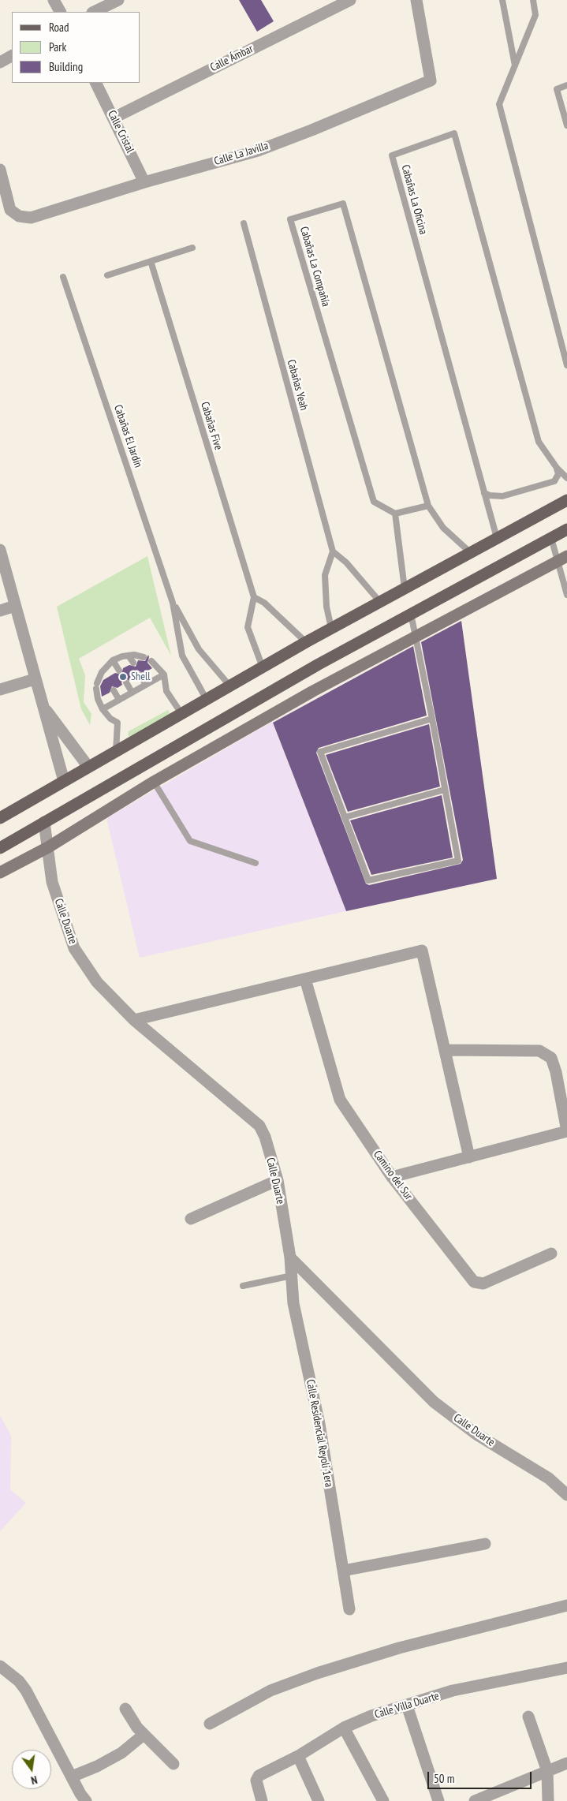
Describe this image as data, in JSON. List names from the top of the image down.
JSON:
{
  "streets": {
    "street": [
      "Calle Ámbar",
      "Calle Cristal",
      "Calle La Javilla",
      "Calle Duarte",
      "Camino del Sur",
      "Calle Residencial Reyoli 1era",
      "Calle Villa Duarte"
    ],
    "lane": [
      "Cabañas La Oficina",
      "Cabañas La Compañía",
      "Cabañas Yeah",
      "Cabañas Five",
      "Cabañas El Jardín"
    ]
  },
  "crossings": [
    ["Calle Ámbar", "Calle Cristal"],
    ["Calle Cristal", "Calle La Javilla"],
    ["Calle Duarte", "Calle Residencial Reyoli 1era"]
  ],
  "places": ["Shell"],
  "legend": ["Road", "Park", "Building"],
  "scale_bar": "50 m",
  "north": "bottom"
}
